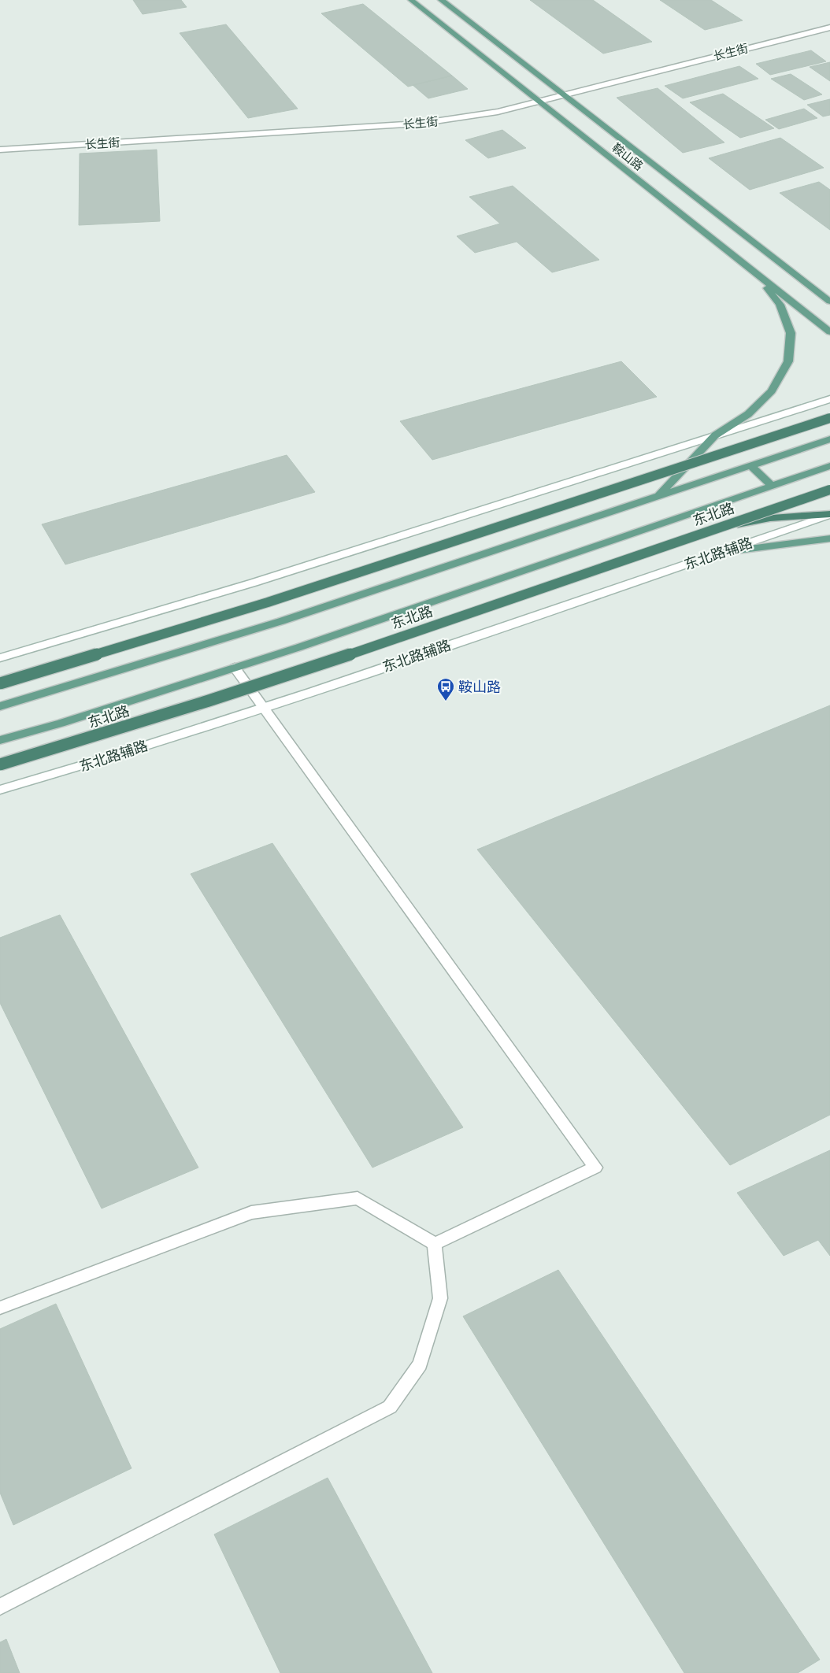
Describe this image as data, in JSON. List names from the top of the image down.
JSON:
{
  "streets": {
    "highway": ["东北路"],
    "main road": ["长生街", "鞍山路", "东北路辅路"]
  },
  "crossings": [
    ["长生街", "鞍山路"]
  ],
  "places": {
    "bus stop": ["鞍山路"]
  }
}
